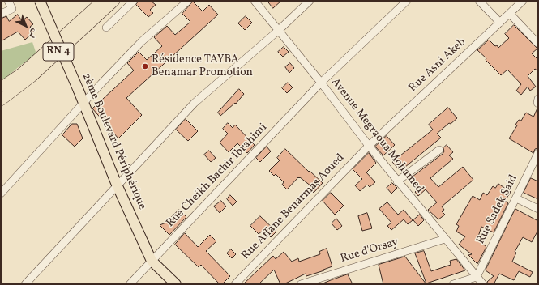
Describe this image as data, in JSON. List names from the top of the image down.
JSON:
{
  "streets": {
    "highway": ["RN 4"],
    "main road": ["2ème Boulevard Périphérique"],
    "street": [
      "Rue Asni Akeb",
      "Avenue Megraoua Mohamed",
      "Rue Cheikh Bachir Ibrahimi",
      "Rue Affane Benarmas Aoued",
      "Rue Sadek Said",
      "Rue d'Orsay"
    ]
  },
  "crossings": [
    ["Rue Asni Akeb", "Avenue Megraoua Mohamed"],
    ["Rue Asni Akeb", "Rue Affane Benarmas Aoued"],
    ["Avenue Megraoua Mohamed", "Rue Cheikh Bachir Ibrahimi"],
    ["Avenue Megraoua Mohamed", "Rue Affane Benarmas Aoued"],
    ["Avenue Megraoua Mohamed", "Rue Sadek Said"],
    ["Avenue Megraoua Mohamed", "Rue d'Orsay"],
    ["2ème Boulevard Périphérique", "Rue Cheikh Bachir Ibrahimi"]
  ],
  "places": ["Résidence TAYBA Benamar Promotion"],
  "north": "bottom right"
}
